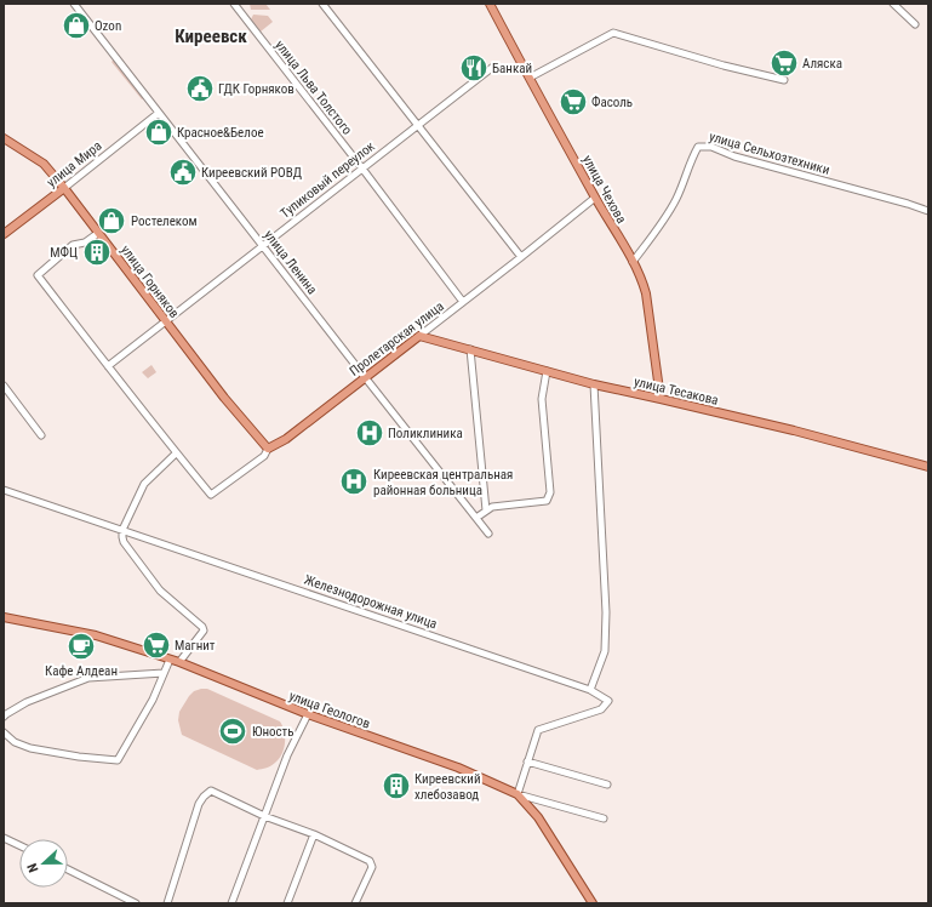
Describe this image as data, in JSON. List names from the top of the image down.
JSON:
{
  "streets": {
    "main road": [
      "улица Мира",
      "улица Чехова",
      "улица Горняков",
      "Пролетарская улица",
      "улица Тесакова",
      "улица Геологов"
    ],
    "street": [
      "улица Льва Толстого",
      "улица Сельхозтехники",
      "Тупиковый переулок",
      "улица Ленина",
      "Железнодорожная улица"
    ]
  },
  "crossings": [
    ["улица Льва Толстого", "Тупиковый переулок"],
    ["улица Льва Толстого", "Пролетарская улица"],
    ["улица Сельхозтехники", "улица Чехова"],
    ["улица Мира", "улица Ленина"],
    ["улица Мира", "улица Горняков"],
    ["Тупиковый переулок", "улица Ленина"],
    ["Тупиковый переулок", "улица Горняков"],
    ["улица Чехова", "Пролетарская улица"],
    ["улица Чехова", "улица Тесакова"],
    ["улица Ленина", "Пролетарская улица"],
    ["улица Горняков", "Пролетарская улица"],
    ["Пролетарская улица", "улица Тесакова"]
  ],
  "districts": ["Киреевск"],
  "places": {
    "shop": ["Ozon", "Красное&Белое", "Ростелеком"],
    "supermarket": ["Аляска", "Фасоль", "Магнит"],
    "restaurant": ["Банкай"],
    "public building": ["ГДК Горняков", "Киреевский РОВД"],
    "building": ["МФЦ", "Киреевский хлебозавод"],
    "hospital": ["Поликлиника", "Киреевская центральная районная больница"],
    "cafe": ["Кафе Алдеан"],
    "sports": ["Юность"]
  },
  "north": "left"
}
